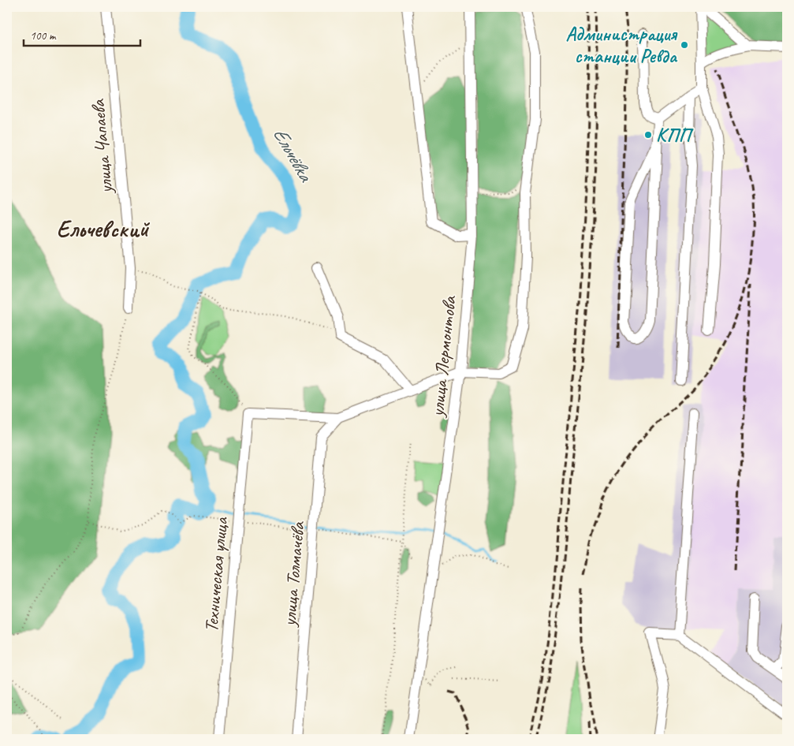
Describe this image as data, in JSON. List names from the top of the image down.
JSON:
{
  "streets": {
    "street": [
      "улица Чапаева",
      "улица Лермонтова",
      "улица Толмачёва",
      "Техническая улица"
    ]
  },
  "districts": ["Ельчевский"],
  "water": ["Ельчёвка"],
  "places": ["Администрация станции Ревда", "КПП"],
  "scale_bar": "100 m"
}
